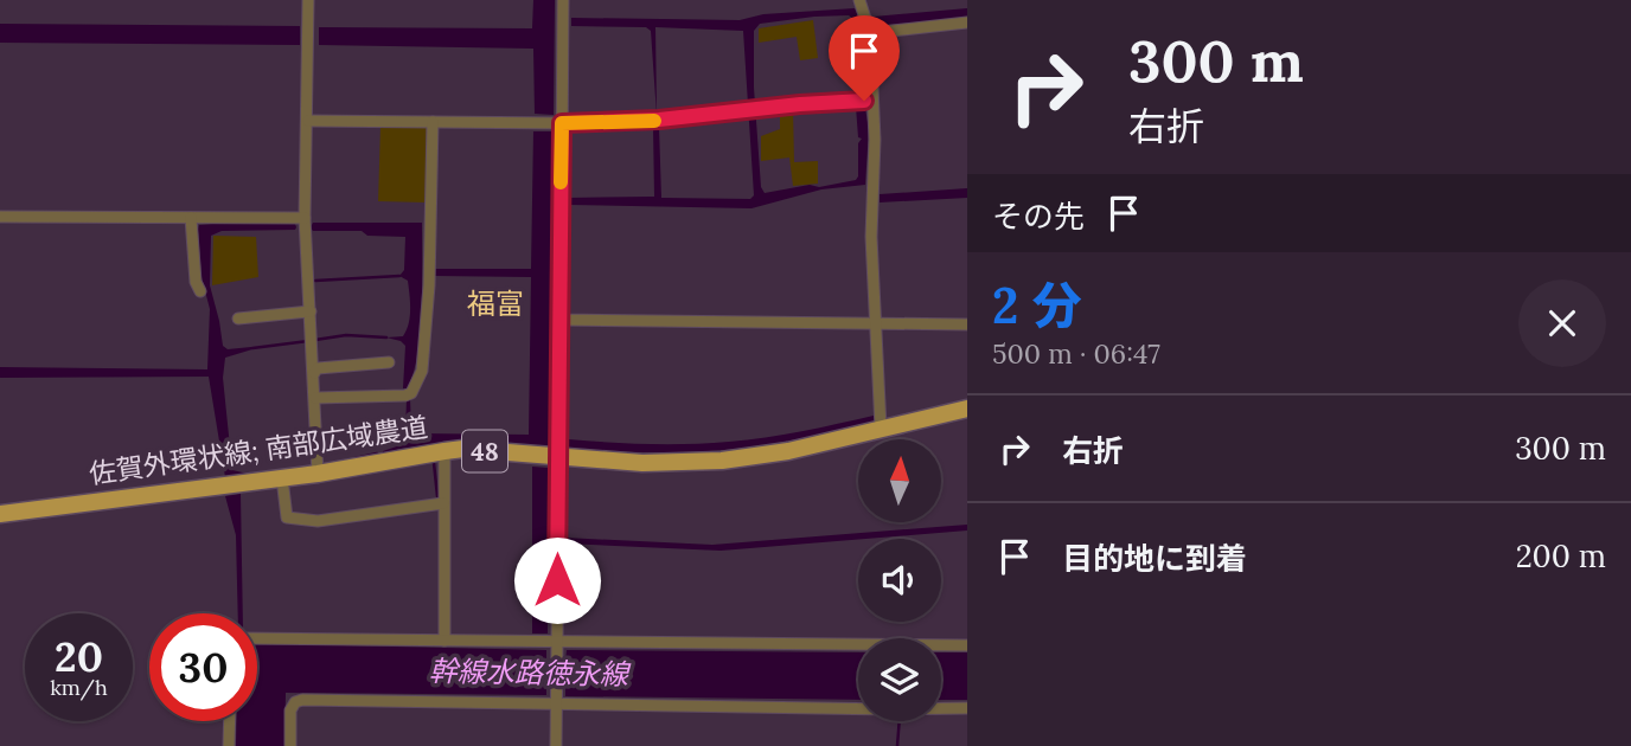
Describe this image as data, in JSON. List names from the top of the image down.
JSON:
{
  "streets": {
    "main road": ["佐賀外環状線; 南部広域農道", "48"]
  },
  "districts": ["福富"],
  "water": ["幹線水路徳永線"],
  "north": "top",
  "page": {
    "turn": ["300 m", "右折"],
    "then": "その先",
    "heading": ["2 分", "500 m · 06:47"],
    "list": [
      {
        "name": "右折",
        "value": "300 m"
      },
      {
        "name": "目的地に到着",
        "value": "200 m"
      }
    ],
    "speed": "20 km/h",
    "limit": "30"
  }
}
